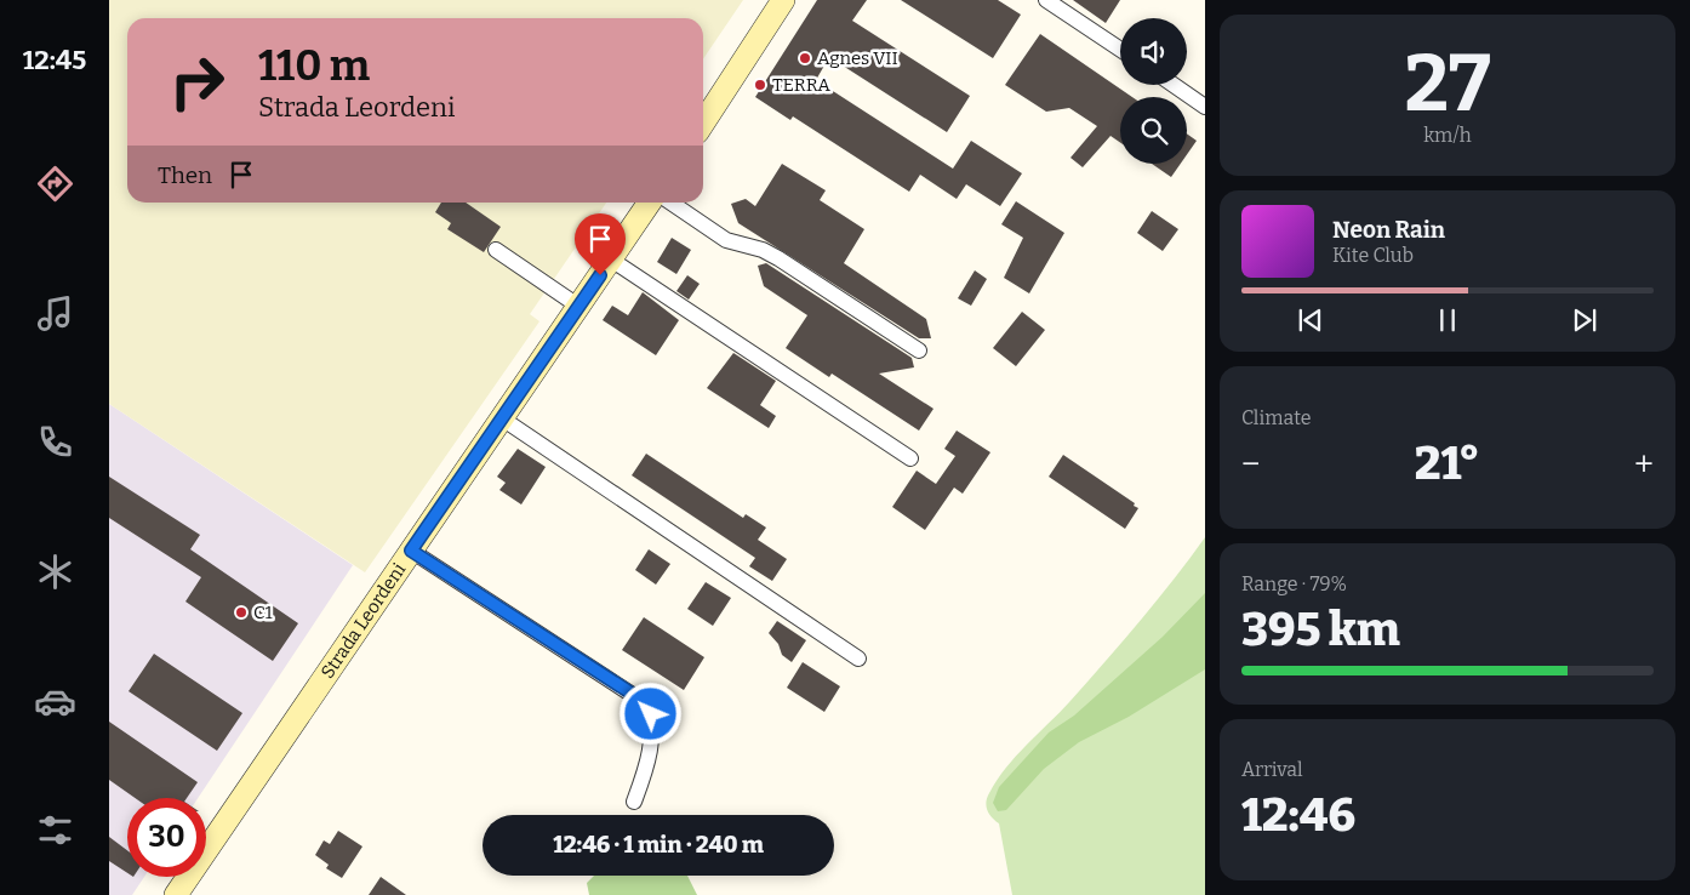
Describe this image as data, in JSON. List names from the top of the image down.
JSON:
{
  "streets": {
    "main road": ["Strada Leordeni"]
  },
  "places": ["Agnes VII", "TERRA", "C1"],
  "page": {
    "tabs": "12:45",
    "tile": [
      ["27", "km/h"],
      "Climate",
      ["Range · 79%", "395 km"],
      ["Arrival", "12:46"]
    ],
    "turn": ["110 m", "Strada Leordeni"],
    "then": "Then",
    "song": ["Neon Rain", "Kite Club"],
    "heat": ["−", "21°", "+"],
    "limit": "30",
    "trip": "12:46 · 1 min · 240 m"
  }
}
